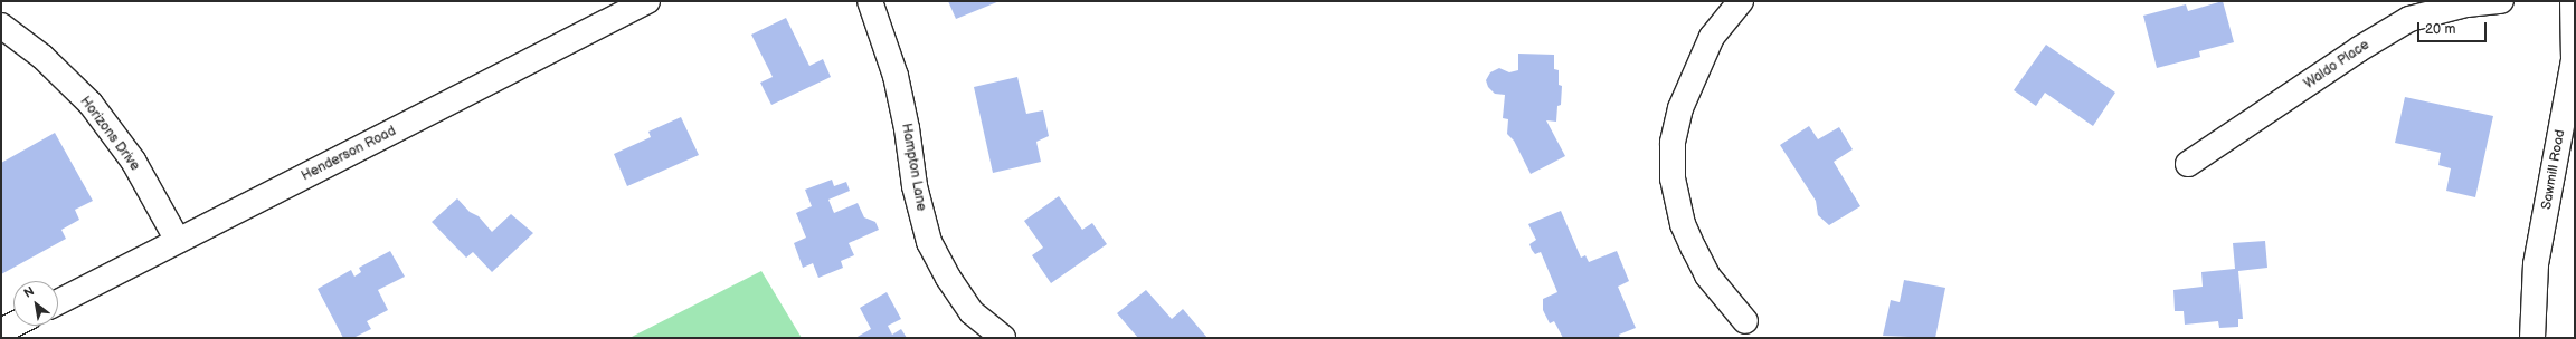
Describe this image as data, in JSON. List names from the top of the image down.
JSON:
{
  "streets": {
    "street": [
      "Waldo Place",
      "Horizons Drive",
      "Henderson Road",
      "Hampton Lane",
      "Sawmill Road"
    ]
  },
  "crossings": [
    ["Horizons Drive", "Henderson Road"]
  ],
  "scale_bar": "20 m",
  "north": "top left"
}
